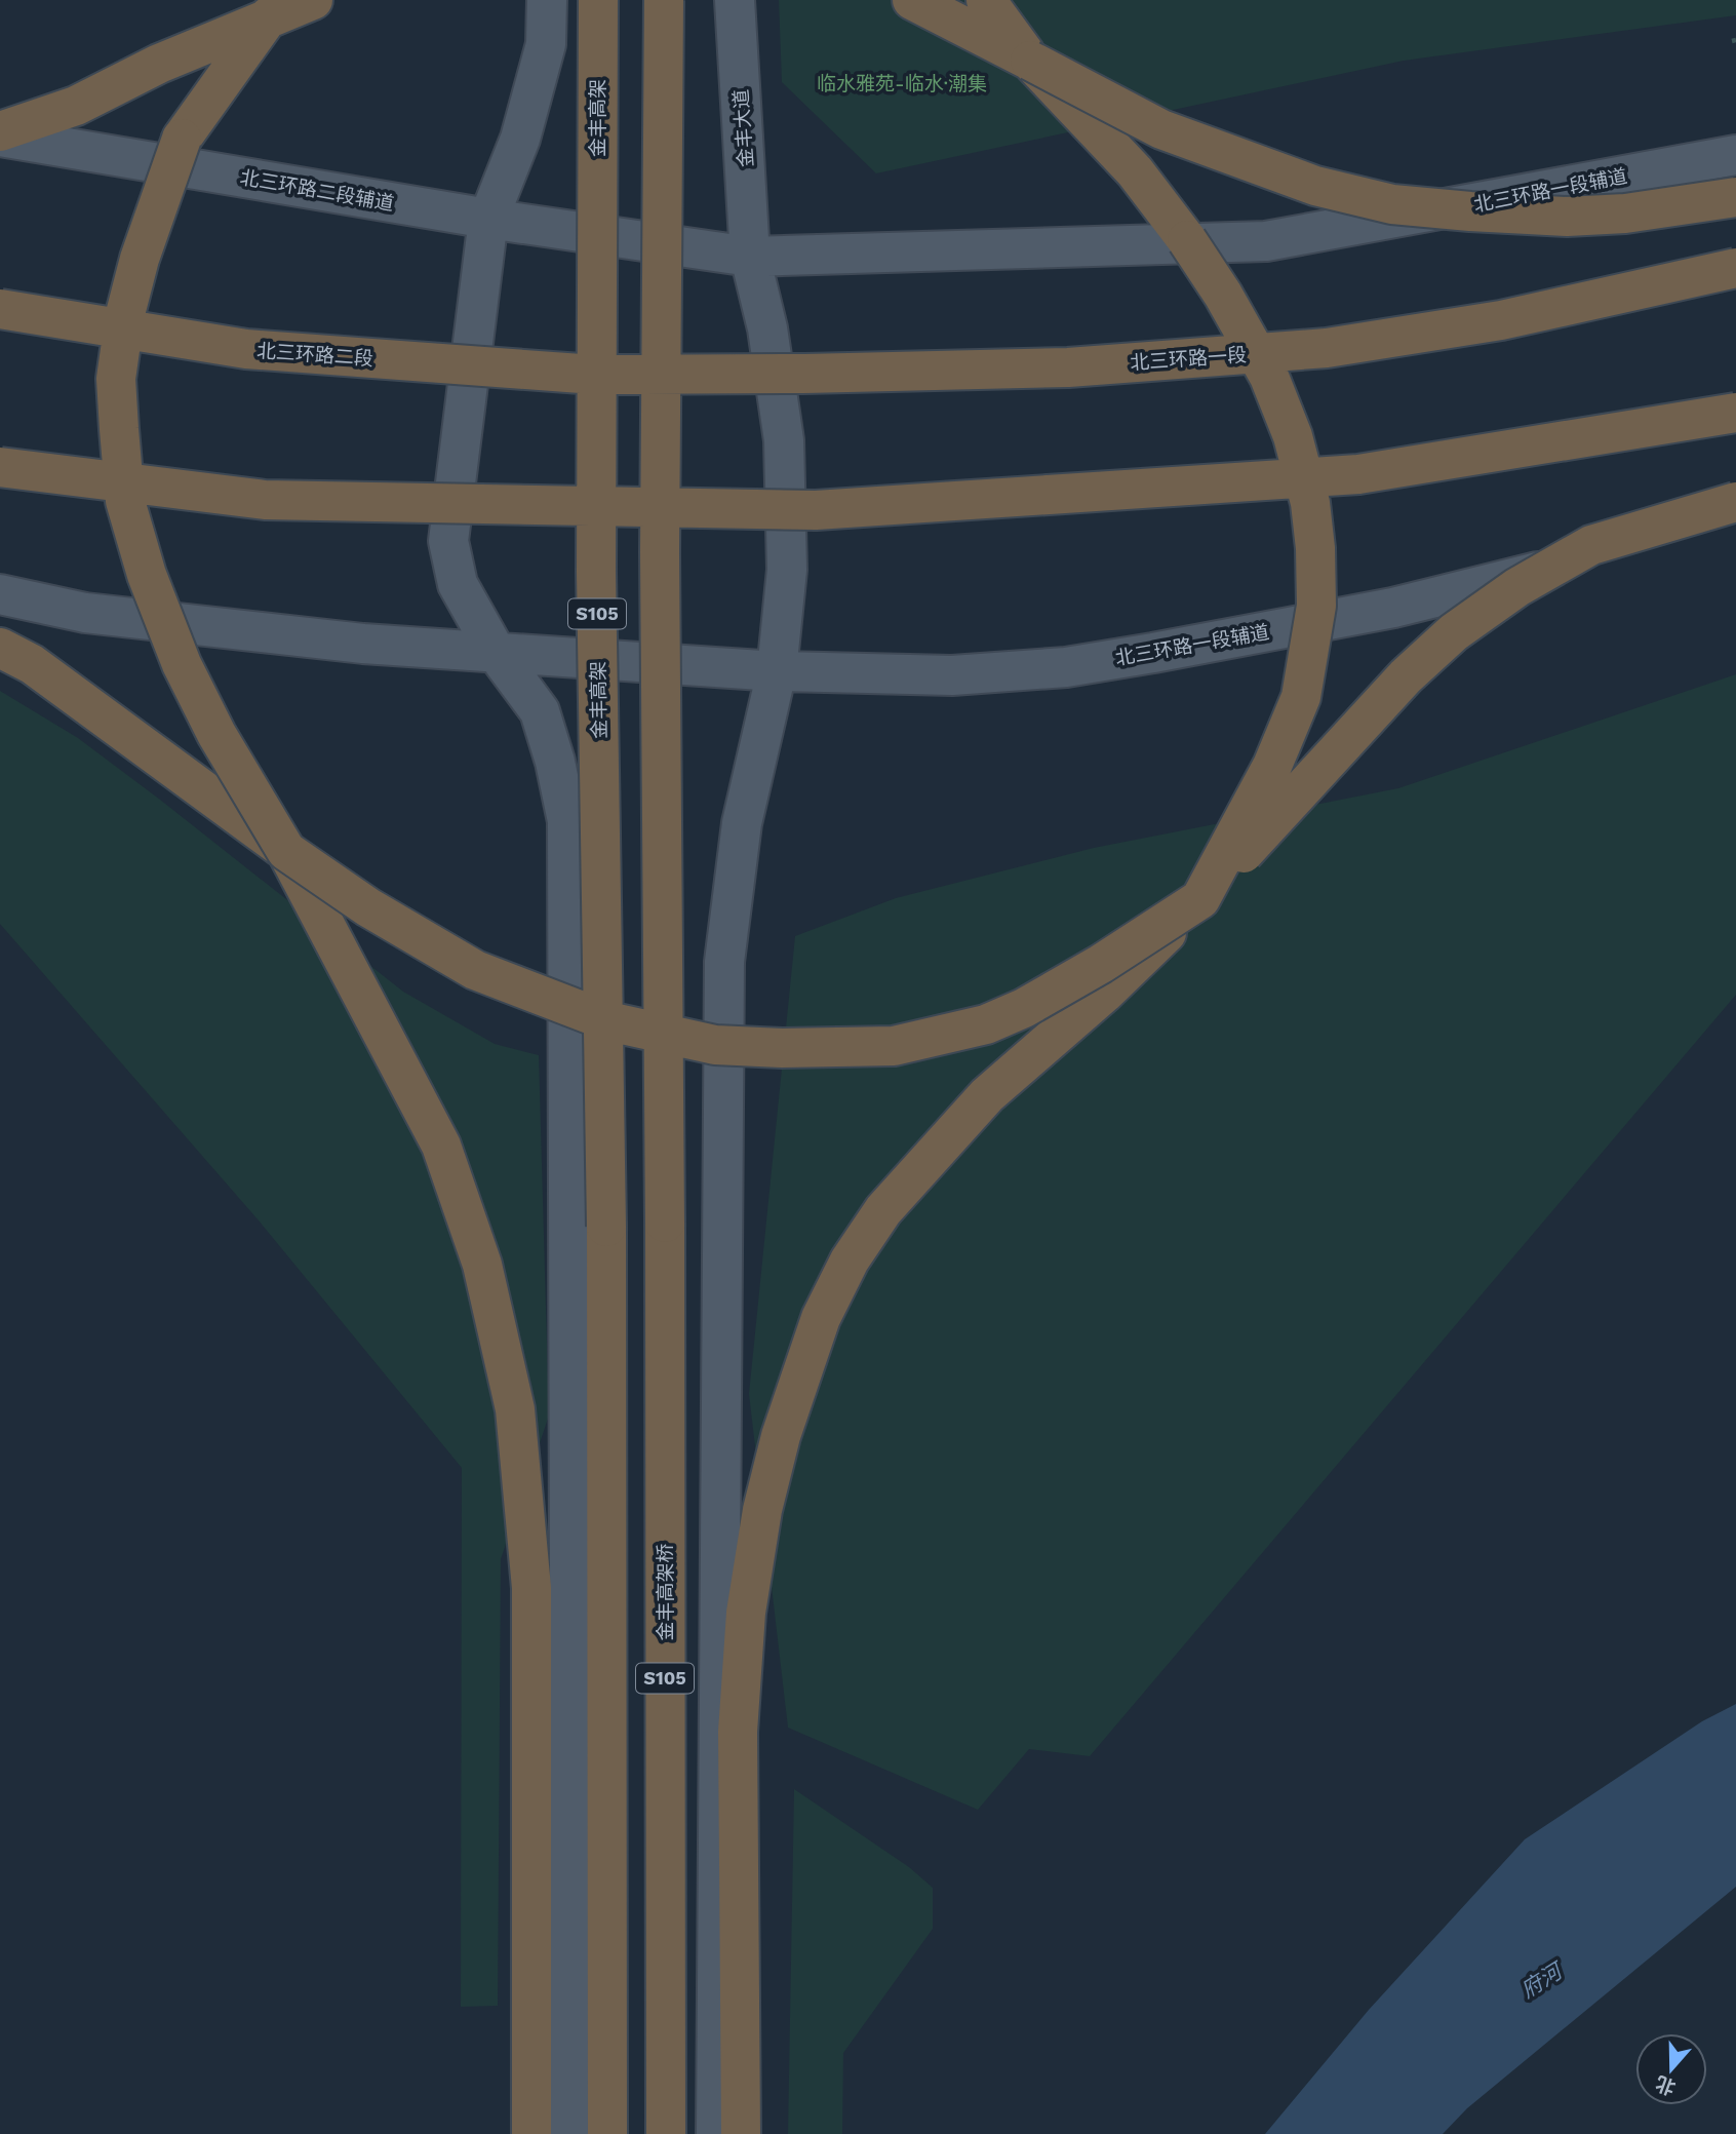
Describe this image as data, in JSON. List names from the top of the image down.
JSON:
{
  "streets": {
    "highway": [
      "金丰高架",
      "北三环路二段",
      "北三环路一段",
      "S105",
      "金丰高架桥"
    ],
    "main road": ["金丰大道", "北三环路二段辅道", "北三环路一段辅道"]
  },
  "crossings": [
    ["金丰大道", "北三环路一段辅道"],
    ["北三环路二段辅道", "北三环路一段辅道"],
    ["北三环路二段", "北三环路一段"]
  ],
  "water": ["府河"],
  "parks": ["临水雅苑-临水·潮集"],
  "north": "bottom"
}
